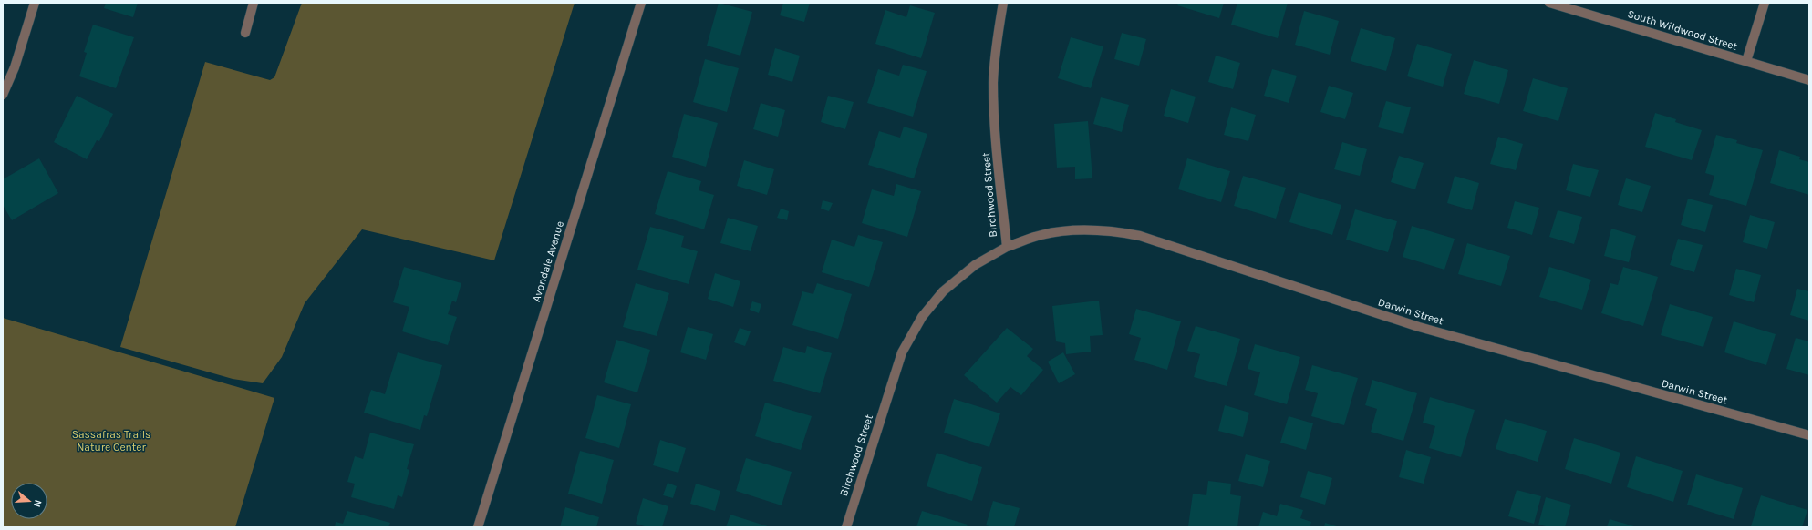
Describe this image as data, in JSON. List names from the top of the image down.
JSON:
{
  "streets": {
    "street": [
      "South Wildwood Street",
      "Birchwood Street",
      "Avondale Avenue",
      "Darwin Street"
    ]
  },
  "crossings": [
    ["Birchwood Street", "Darwin Street"]
  ],
  "parks": ["Sassafras Trails Nature Center"],
  "north": "right"
}
